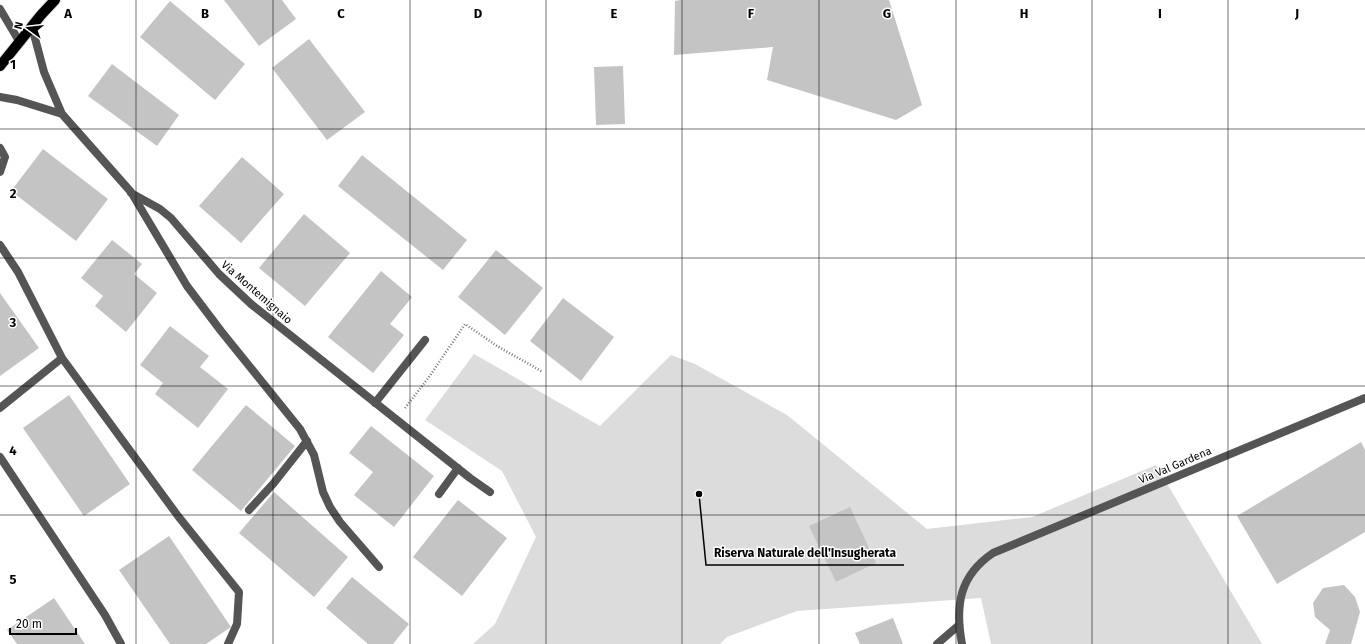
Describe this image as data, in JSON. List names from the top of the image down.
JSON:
{
  "streets": {
    "street": ["Via Montemignaio", "Via Val Gardena"]
  },
  "places": ["Riserva Naturale dell'Insugherata"],
  "scale_bar": "20 m",
  "north": "left",
  "grid": {
    "columns": [
      "A",
      "B",
      "C",
      "D",
      "E",
      "F",
      "G",
      "H",
      "I",
      "J"
    ],
    "rows": [
      "1",
      "2",
      "3",
      "4",
      "5"
    ]
  }
}
